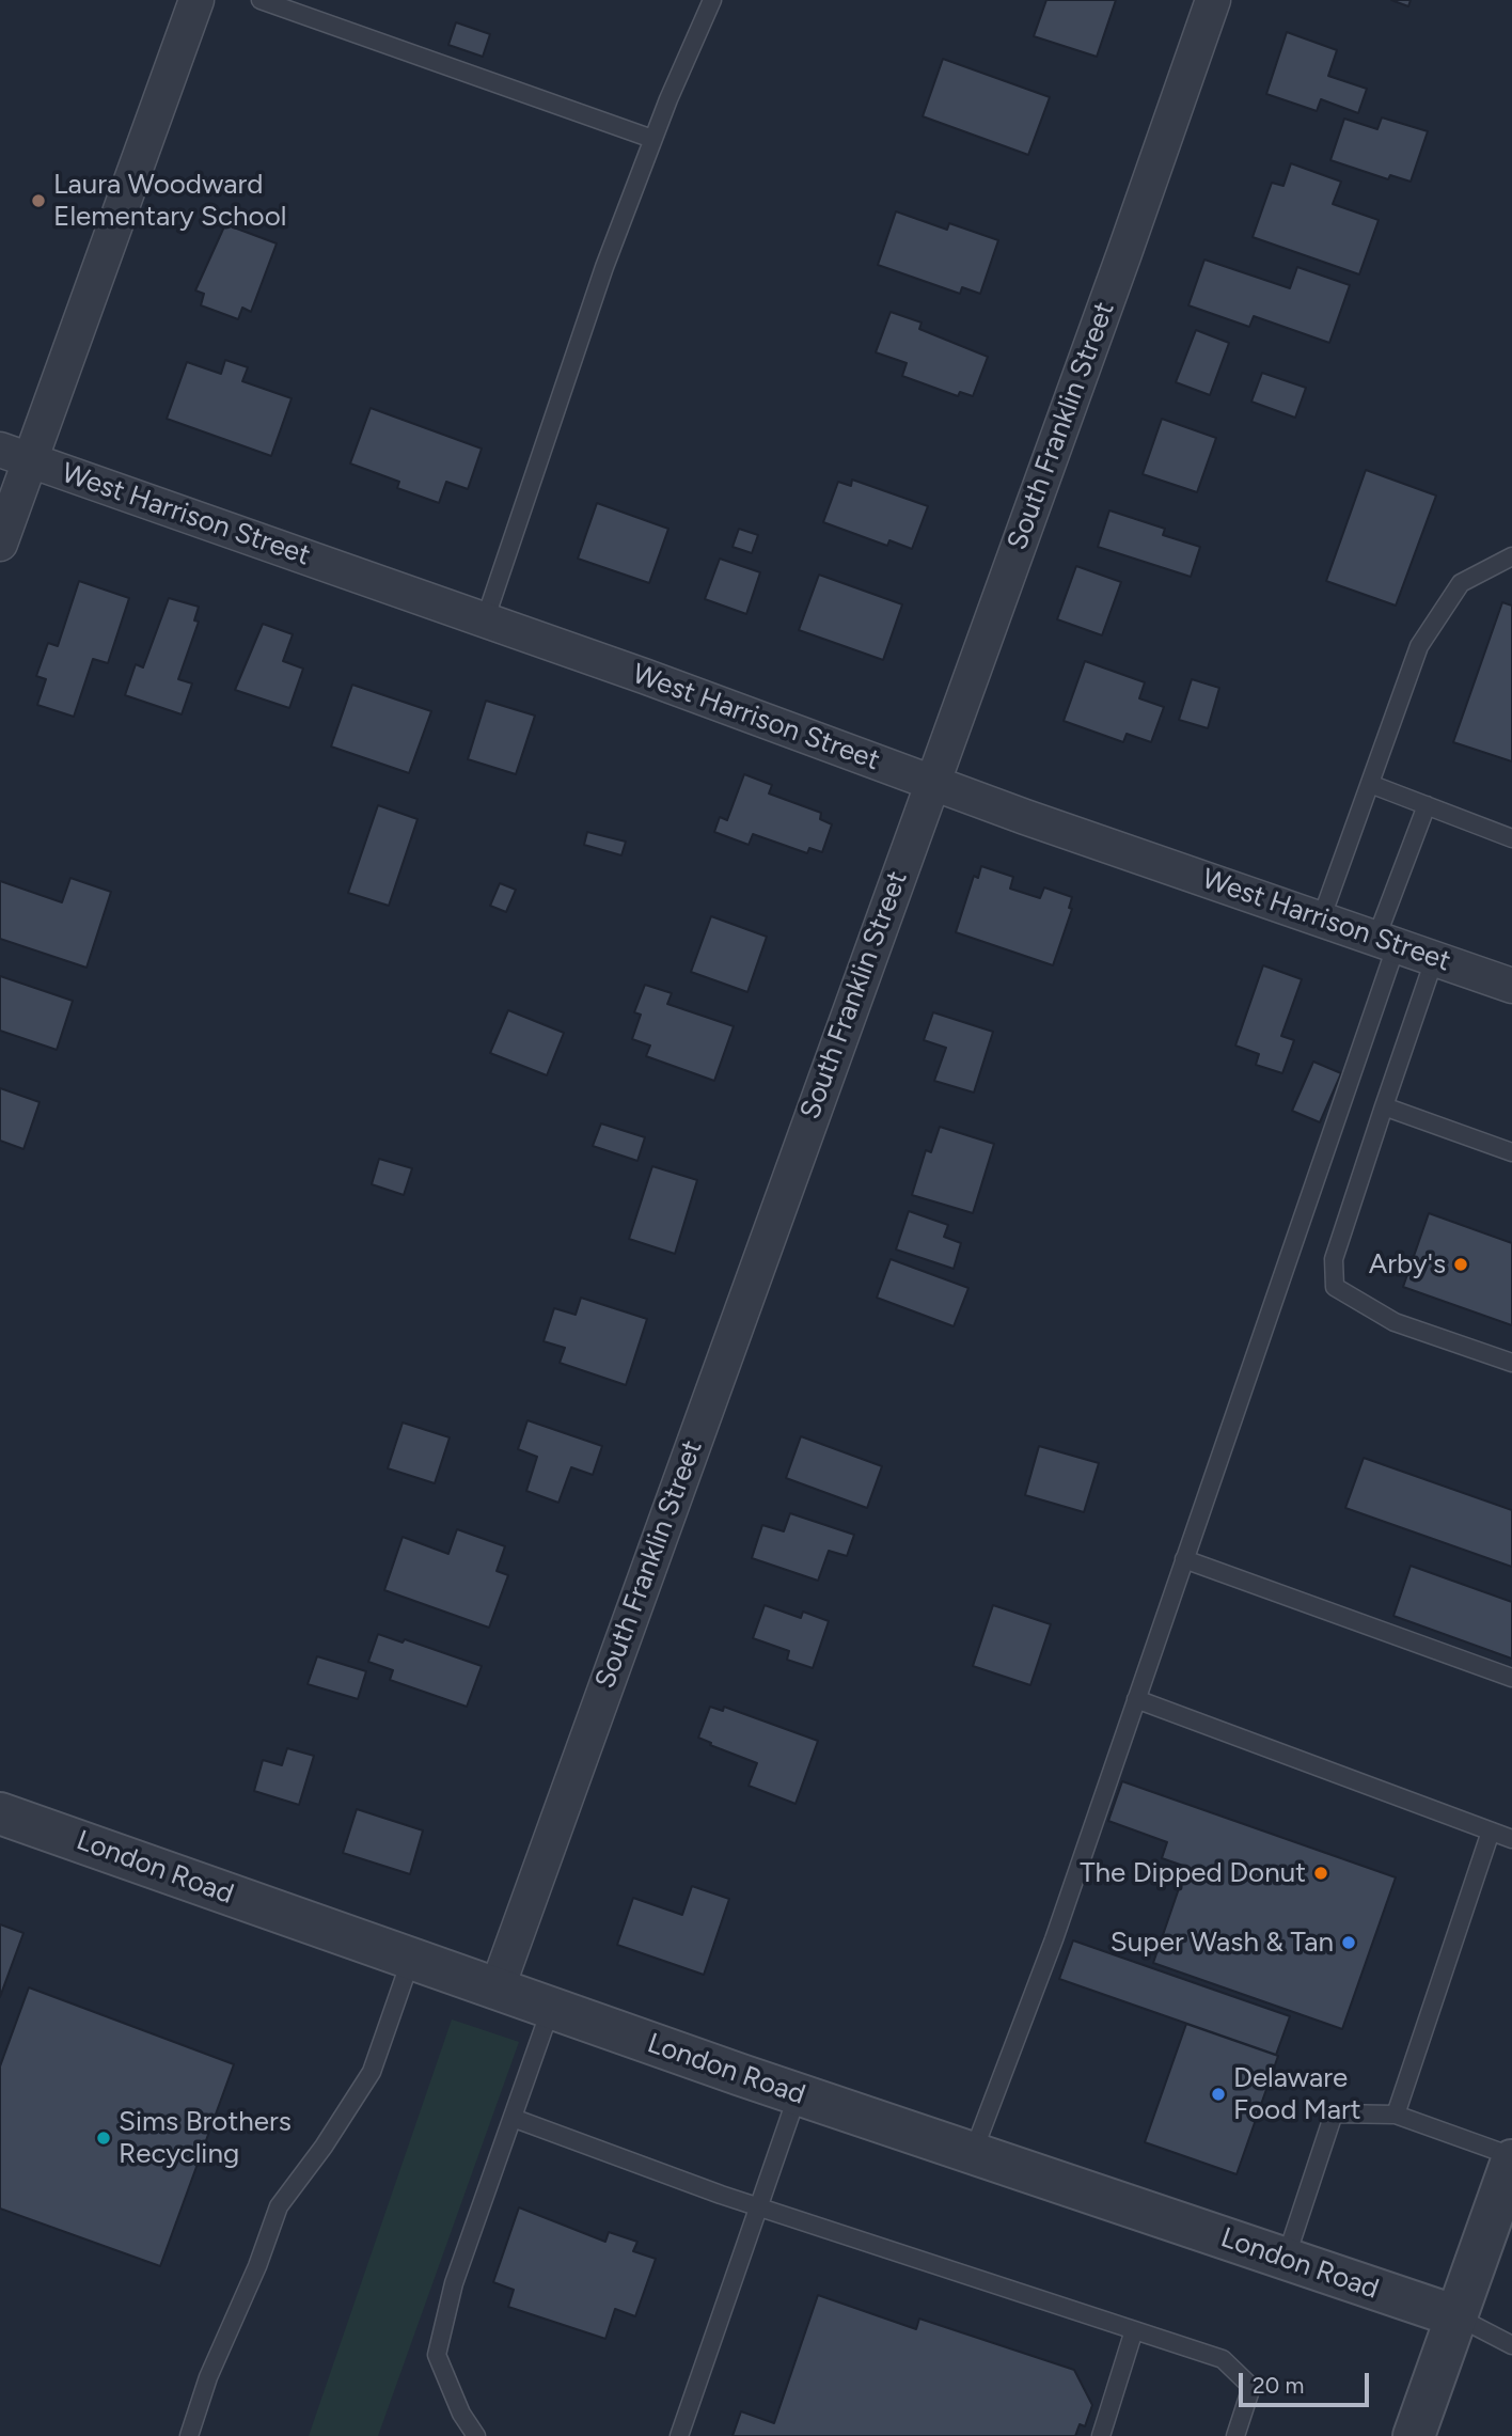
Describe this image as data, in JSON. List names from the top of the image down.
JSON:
{
  "streets": {
    "street": ["South Franklin Street", "West Harrison Street", "London Road"]
  },
  "crossings": [
    ["South Franklin Street", "West Harrison Street"],
    ["South Franklin Street", "London Road"]
  ],
  "places": [
    "Laura Woodward Elementary School",
    "Arby's",
    "The Dipped Donut",
    "Super Wash & Tan",
    "Delaware Food Mart",
    "Sims Brothers Recycling"
  ],
  "scale_bar": "20 m"
}
